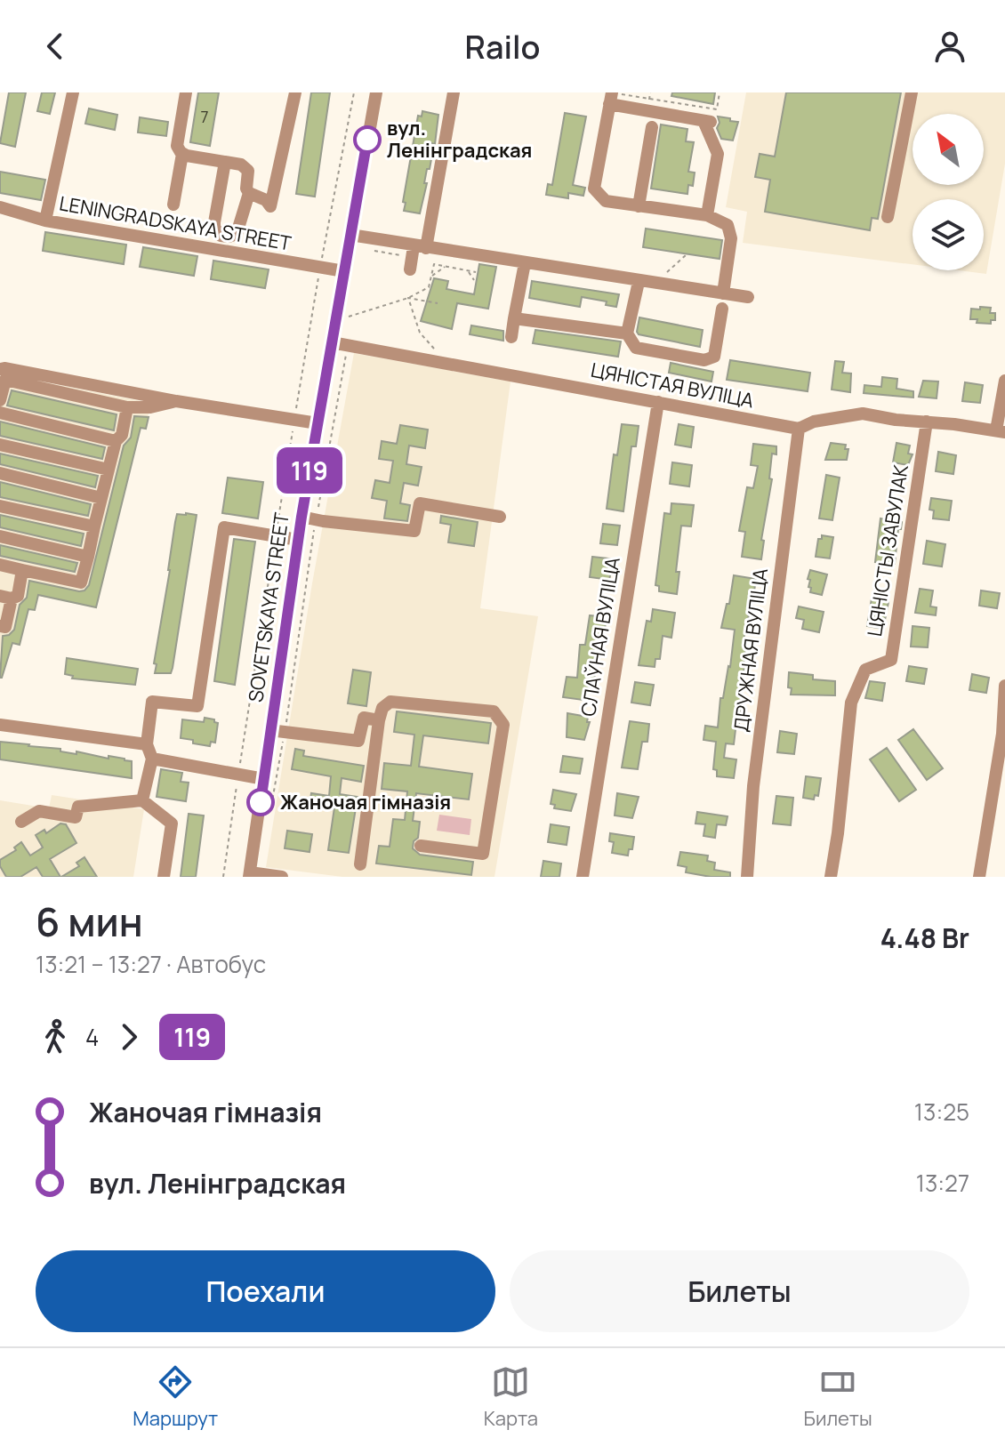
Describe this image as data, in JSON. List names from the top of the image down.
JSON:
{
  "streets": {
    "street": [
      "LENINGRADSKAYA STREET",
      "ЦЯНІСТАЯ ВУЛІЦА",
      "ЦЯНІСТЫ ЗАВУЛАК",
      "SOVETSKAYA STREET",
      "СЛАЎНАЯ ВУЛІЦА",
      "ДРУЖНАЯ ВУЛІЦА"
    ]
  },
  "crossings": [
    ["LENINGRADSKAYA STREET", "SOVETSKAYA STREET"],
    ["ЦЯНІСТАЯ ВУЛІЦА", "ЦЯНІСТЫ ЗАВУЛАК"],
    ["ЦЯНІСТАЯ ВУЛІЦА", "SOVETSKAYA STREET"],
    ["ЦЯНІСТАЯ ВУЛІЦА", "СЛАЎНАЯ ВУЛІЦА"],
    ["ЦЯНІСТАЯ ВУЛІЦА", "ДРУЖНАЯ ВУЛІЦА"]
  ],
  "places": ["вул. Ленінградская", "Жаночая гімназія"],
  "lines": ["bus line 119"],
  "house_numbers": ["7"],
  "north": "top left",
  "page": {
    "header": "Railo",
    "on_map": "119",
    "heading": ["6 мин", "13:21 – 13:27 · Автобус", "4.48 Br"],
    "legs": ["4", "119"],
    "list": [
      {
        "name": "Жаночая гімназія",
        "value": "13:25"
      },
      {
        "name": "вул. Ленінградская",
        "value": "13:27"
      }
    ],
    "buttons": ["Поехали", "Билеты"],
    "tabs": ["Маршрут", "Карта", "Билеты"]
  }
}
